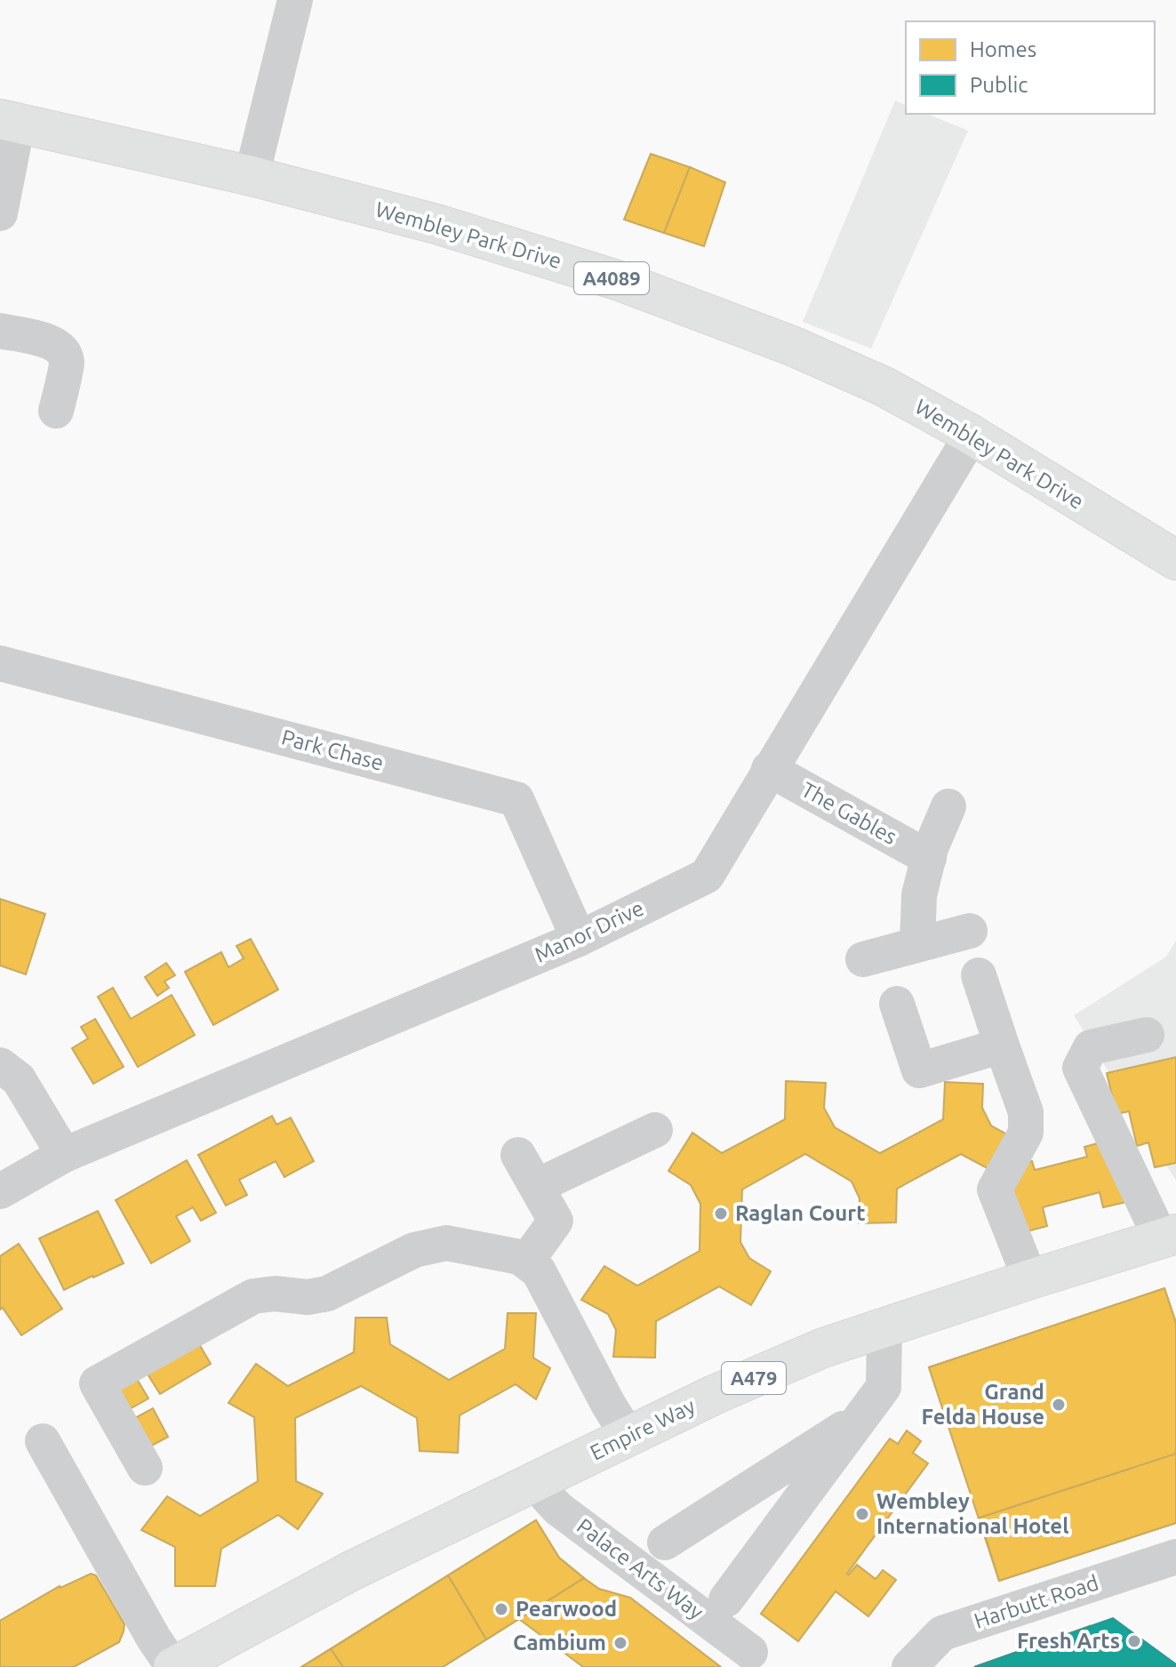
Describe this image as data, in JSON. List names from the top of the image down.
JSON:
{
  "streets": {
    "main road": [
      "Wembley Park Drive",
      "A4089",
      "A479",
      "Empire Way"
    ],
    "street": [
      "Park Chase",
      "The Gables",
      "Manor Drive",
      "Palace Arts Way",
      "Harbutt Road"
    ]
  },
  "crossings": [
    ["Wembley Park Drive", "Manor Drive"],
    ["Park Chase", "Manor Drive"],
    ["The Gables", "Manor Drive"],
    ["Empire Way", "Palace Arts Way"]
  ],
  "places": [
    "Raglan Court",
    "Grand Felda House",
    "Wembley International Hotel",
    "Pearwood",
    "Fresh Arts",
    "Cambium"
  ],
  "legend": ["Homes", "Public"]
}
